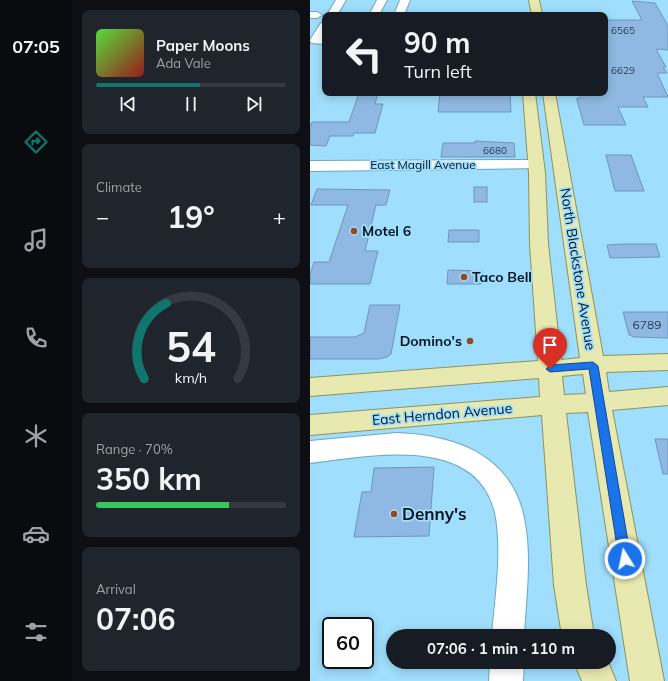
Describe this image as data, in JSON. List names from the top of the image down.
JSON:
{
  "streets": {
    "main road": ["North Blackstone Avenue", "East Herndon Avenue"],
    "street": ["East Magill Avenue"]
  },
  "crossings": [
    ["East Magill Avenue", "North Blackstone Avenue"],
    ["North Blackstone Avenue", "East Herndon Avenue"]
  ],
  "places": [
    "Motel 6",
    "Taco Bell",
    "Domino's",
    "Denny's"
  ],
  "house_numbers": [
    "6565",
    "6629",
    "6680",
    "6789"
  ],
  "page": {
    "tabs": "07:05",
    "turn": ["90 m", "Turn left"],
    "song": ["Paper Moons", "Ada Vale"],
    "tile": [
      "Climate",
      ["Range · 70%", "350 km"],
      ["Arrival", "07:06"]
    ],
    "heat": ["−", "19°", "+"],
    "limit": "60",
    "trip": "07:06 · 1 min · 110 m",
    "gauge": ["54", "km/h"]
  }
}
